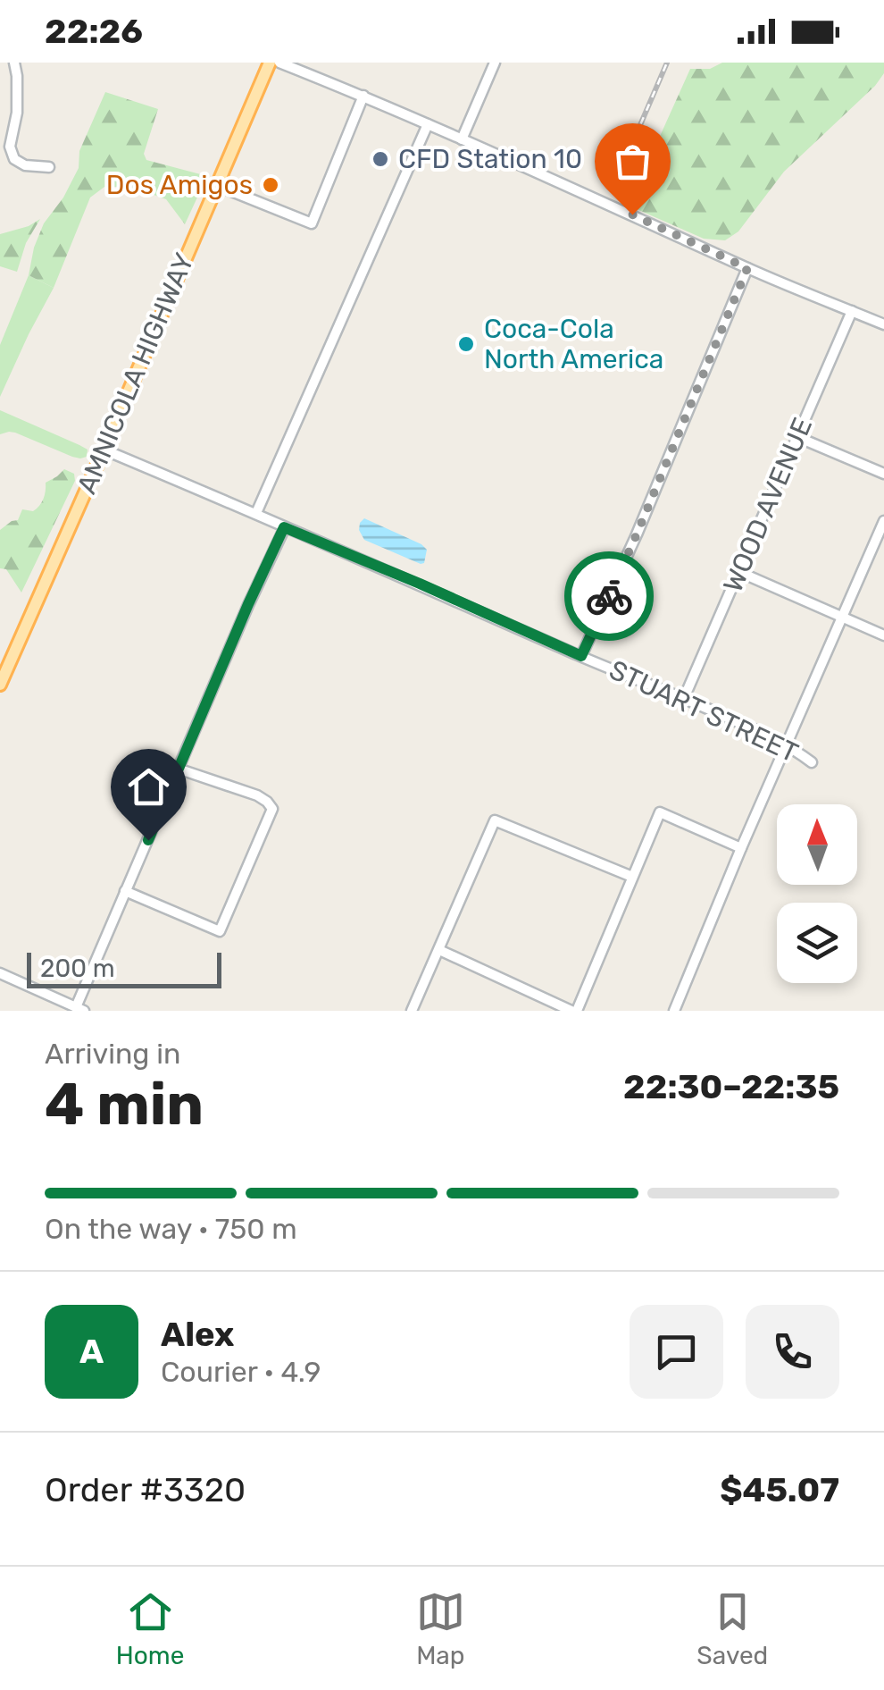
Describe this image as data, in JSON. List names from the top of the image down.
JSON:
{
  "streets": {
    "main road": ["AMNICOLA HIGHWAY"],
    "street": ["WOOD AVENUE", "STUART STREET"]
  },
  "crossings": [
    ["AMNICOLA HIGHWAY", "STUART STREET"],
    ["WOOD AVENUE", "STUART STREET"]
  ],
  "places": ["CFD Station 10", "Dos Amigos", "Coca-Cola North America"],
  "scale_bar": "200 m",
  "north": "top",
  "page": {
    "status": "22:26",
    "scale": "200 m",
    "heading": ["4 min", "Arriving in", "22:30–22:35"],
    "panel": [
      "Alex",
      "Courier · 4.9",
      "Order #3320",
      "$45.07"
    ],
    "bar": "On the way · 750 m",
    "round": "A",
    "tabs": ["Home", "Map", "Saved"]
  }
}
